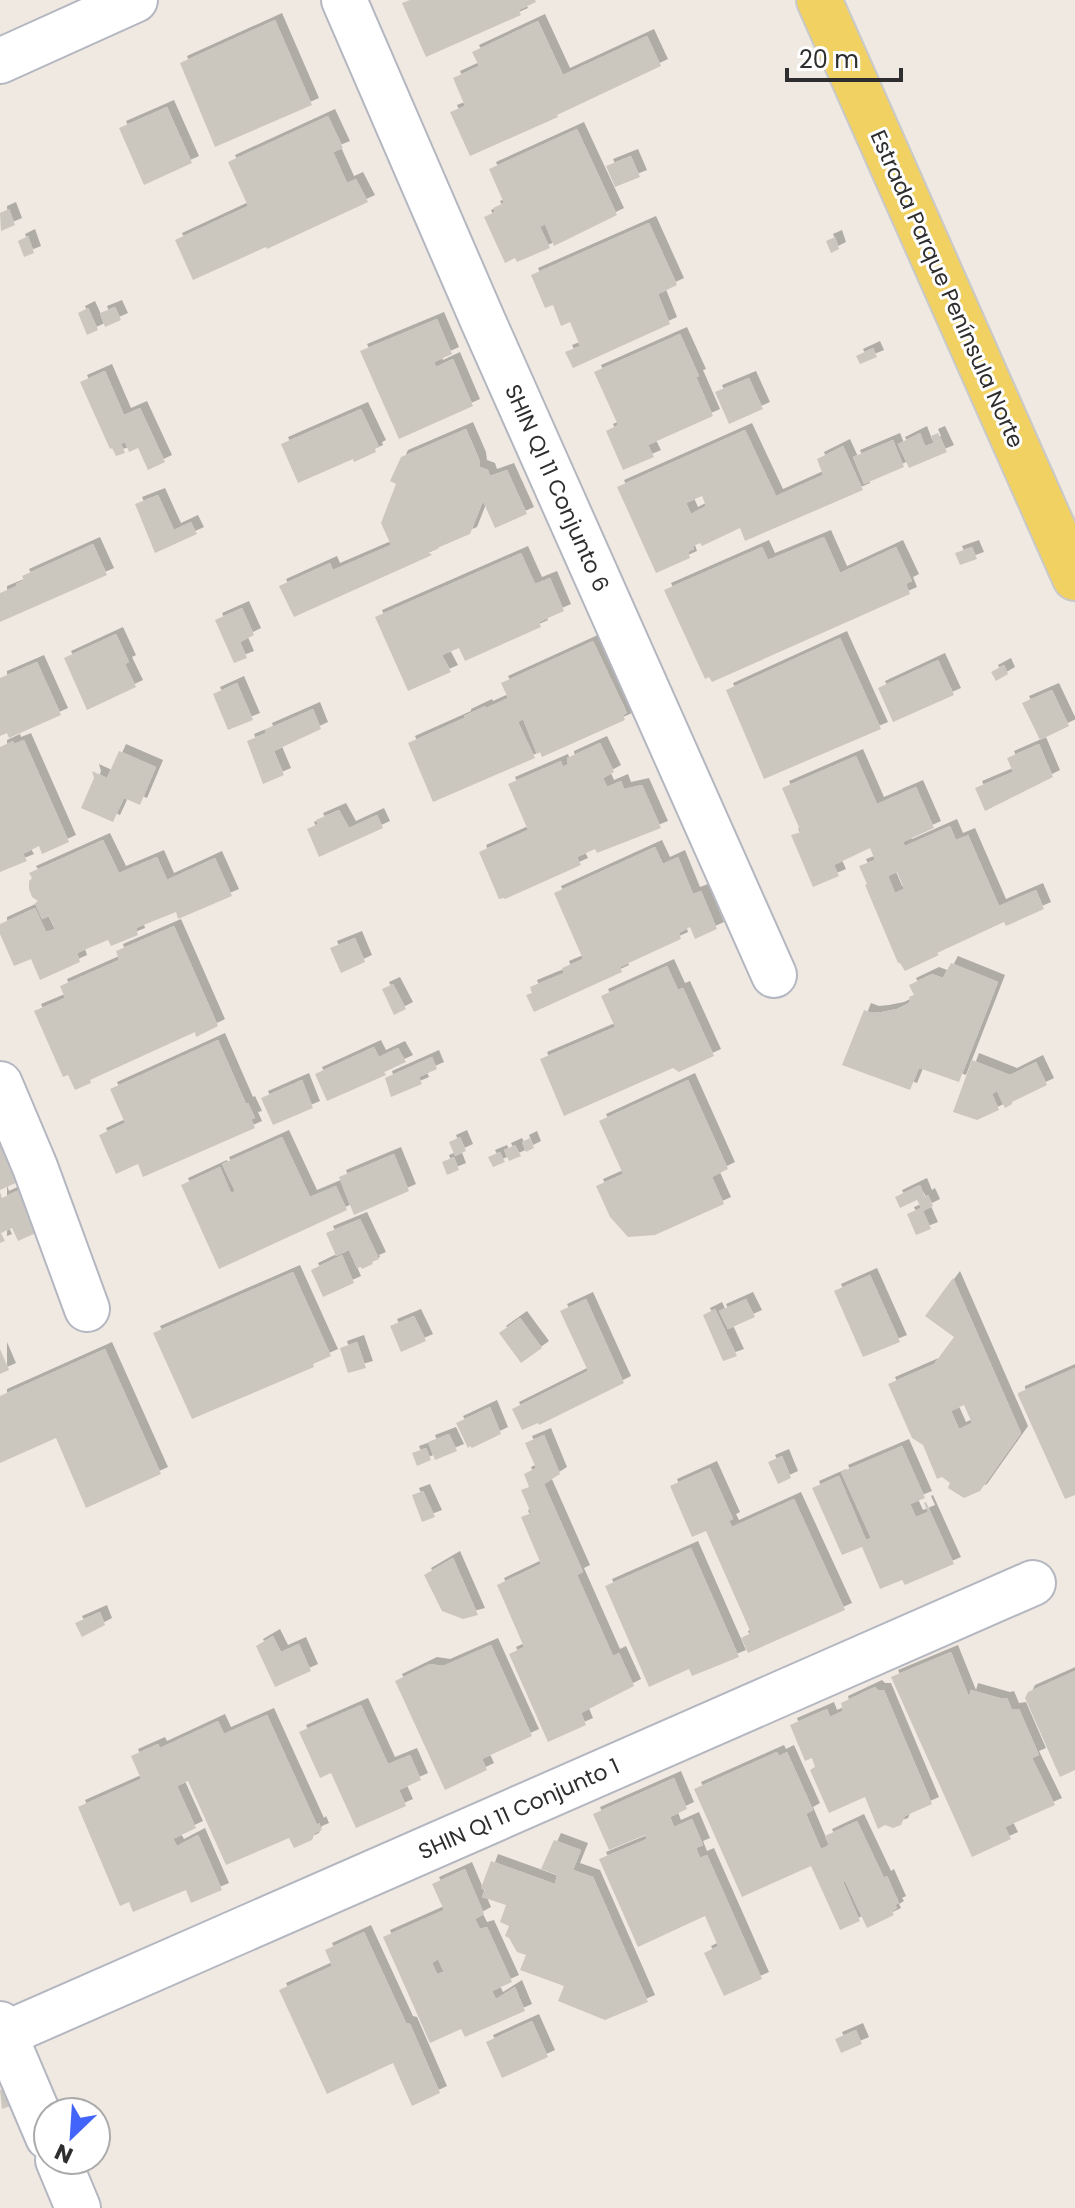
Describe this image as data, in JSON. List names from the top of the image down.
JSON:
{
  "streets": {
    "main road": ["Estrada Parque Península Norte"],
    "street": ["SHIN QI 11 Conjunto 6", "SHIN QI 11 Conjunto 1"]
  },
  "scale_bar": "20 m",
  "north": "bottom left"
}
